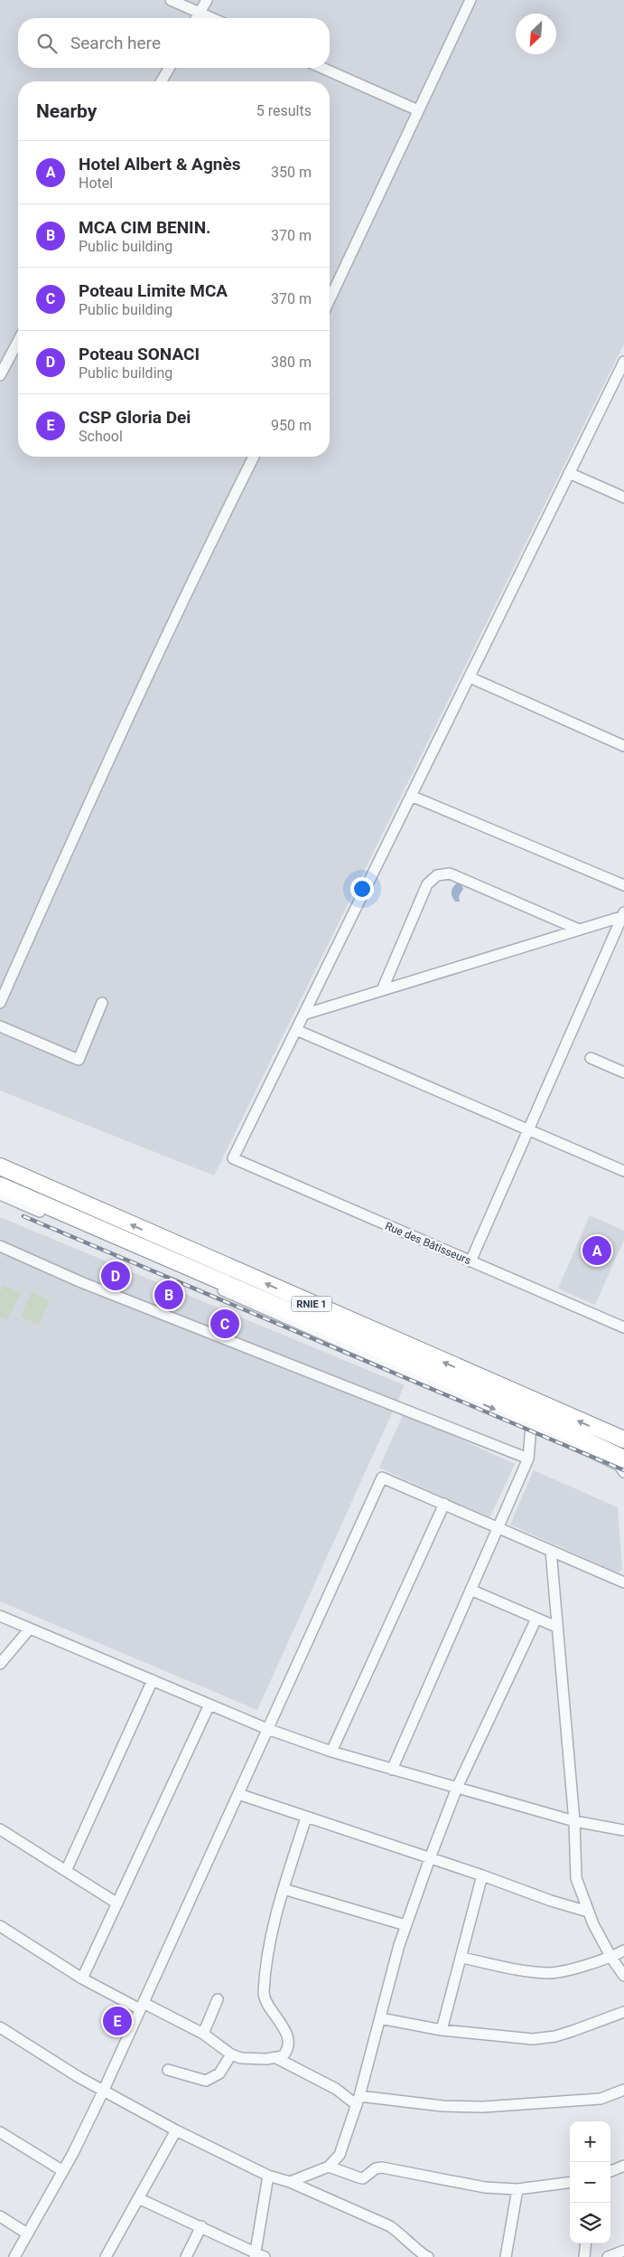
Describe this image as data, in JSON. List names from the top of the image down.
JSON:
{
  "streets": {
    "highway": ["RNIE 1"],
    "street": ["Rue des Bâtisseurs"]
  },
  "north": "bottom left",
  "page": {
    "search": "Search here",
    "heading": ["Nearby", "5 results"],
    "list": [
      {
        "mark": "A",
        "name": "Hotel Albert & Agnès",
        "note": "Hotel",
        "value": "350 m"
      },
      {
        "mark": "B",
        "name": "MCA CIM BENIN.",
        "note": "Public building",
        "value": "370 m"
      },
      {
        "mark": "C",
        "name": "Poteau Limite MCA",
        "note": "Public building",
        "value": "370 m"
      },
      {
        "mark": "D",
        "name": "Poteau SONACI",
        "note": "Public building",
        "value": "380 m"
      },
      {
        "mark": "E",
        "name": "CSP Gloria Dei",
        "note": "School",
        "value": "950 m"
      }
    ],
    "pins": [
      "A",
      "D",
      "B",
      "C",
      "E"
    ],
    "map_buttons": ["+", "−"]
  }
}
